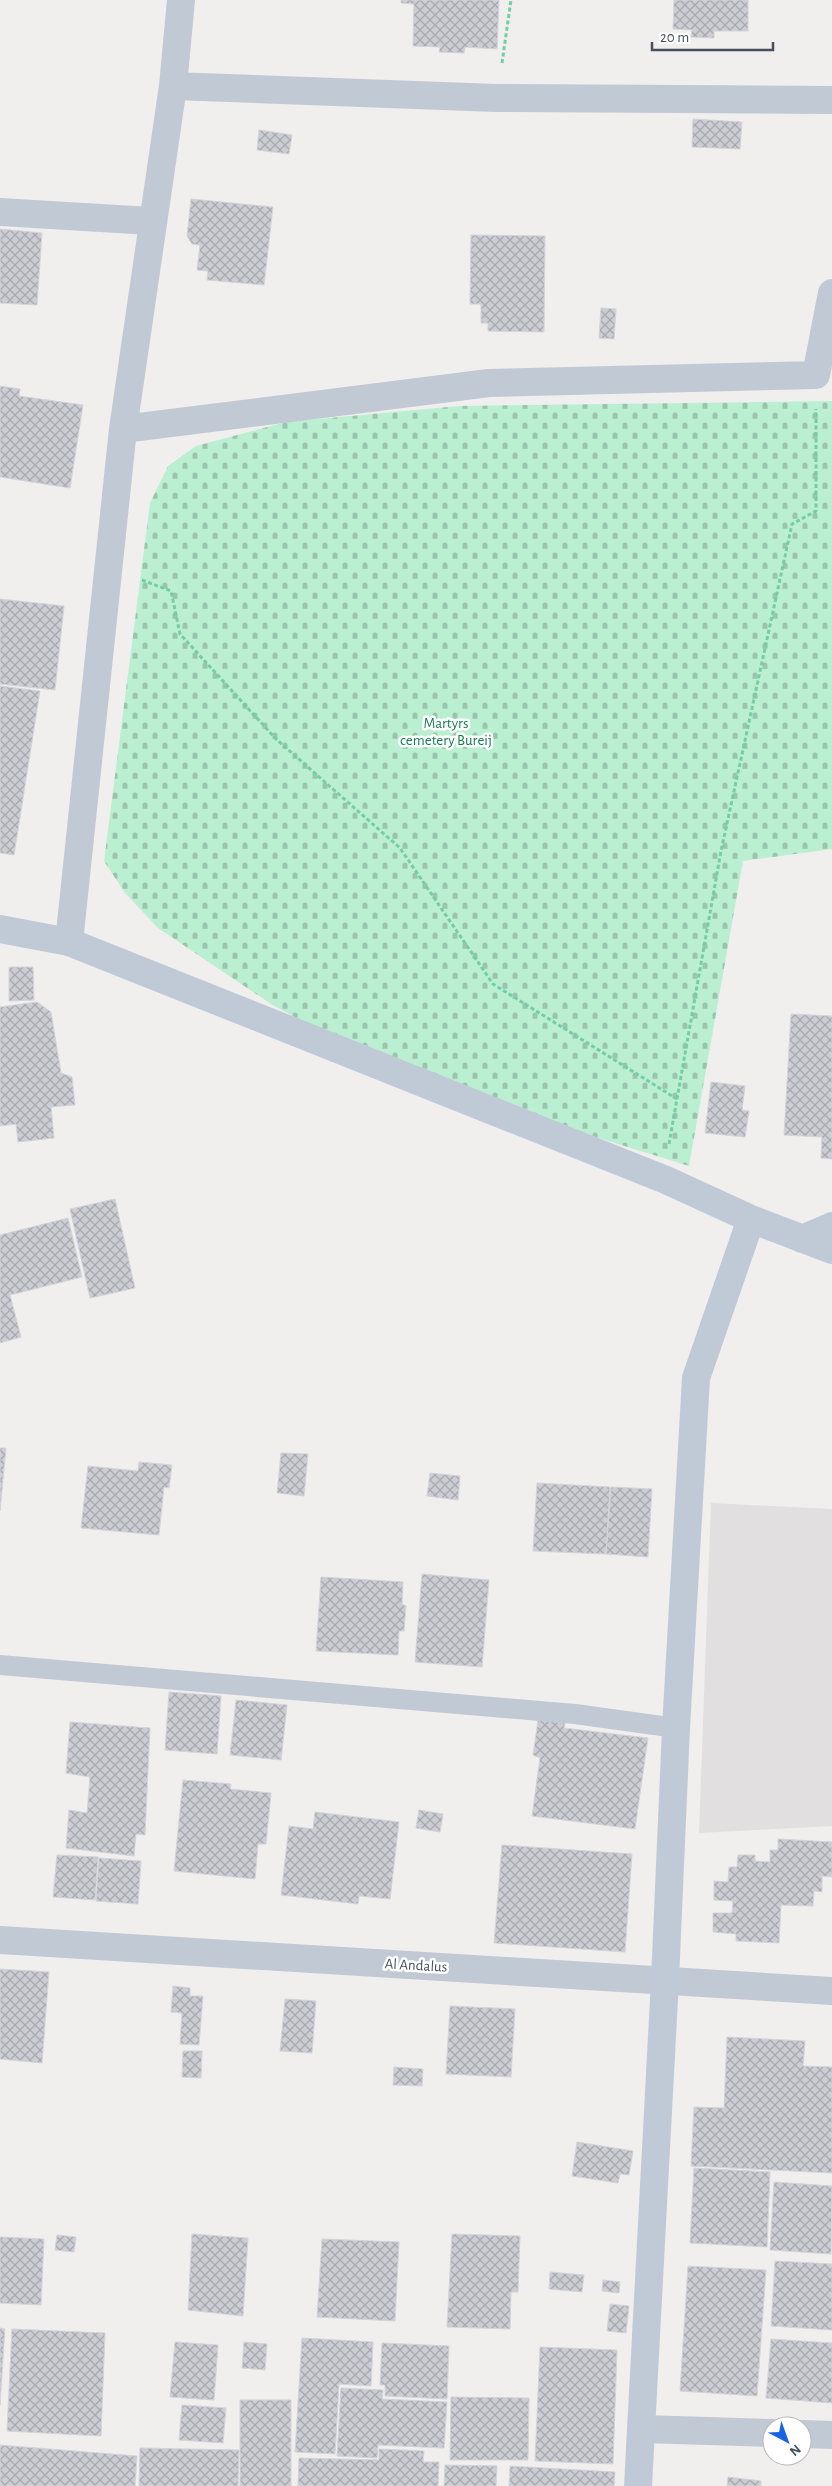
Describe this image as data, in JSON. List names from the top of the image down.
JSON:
{
  "streets": {
    "street": ["Al Andalus"]
  },
  "parks": ["Martyrs cemetery Bureij"],
  "scale_bar": "20 m",
  "north": "bottom right"
}
